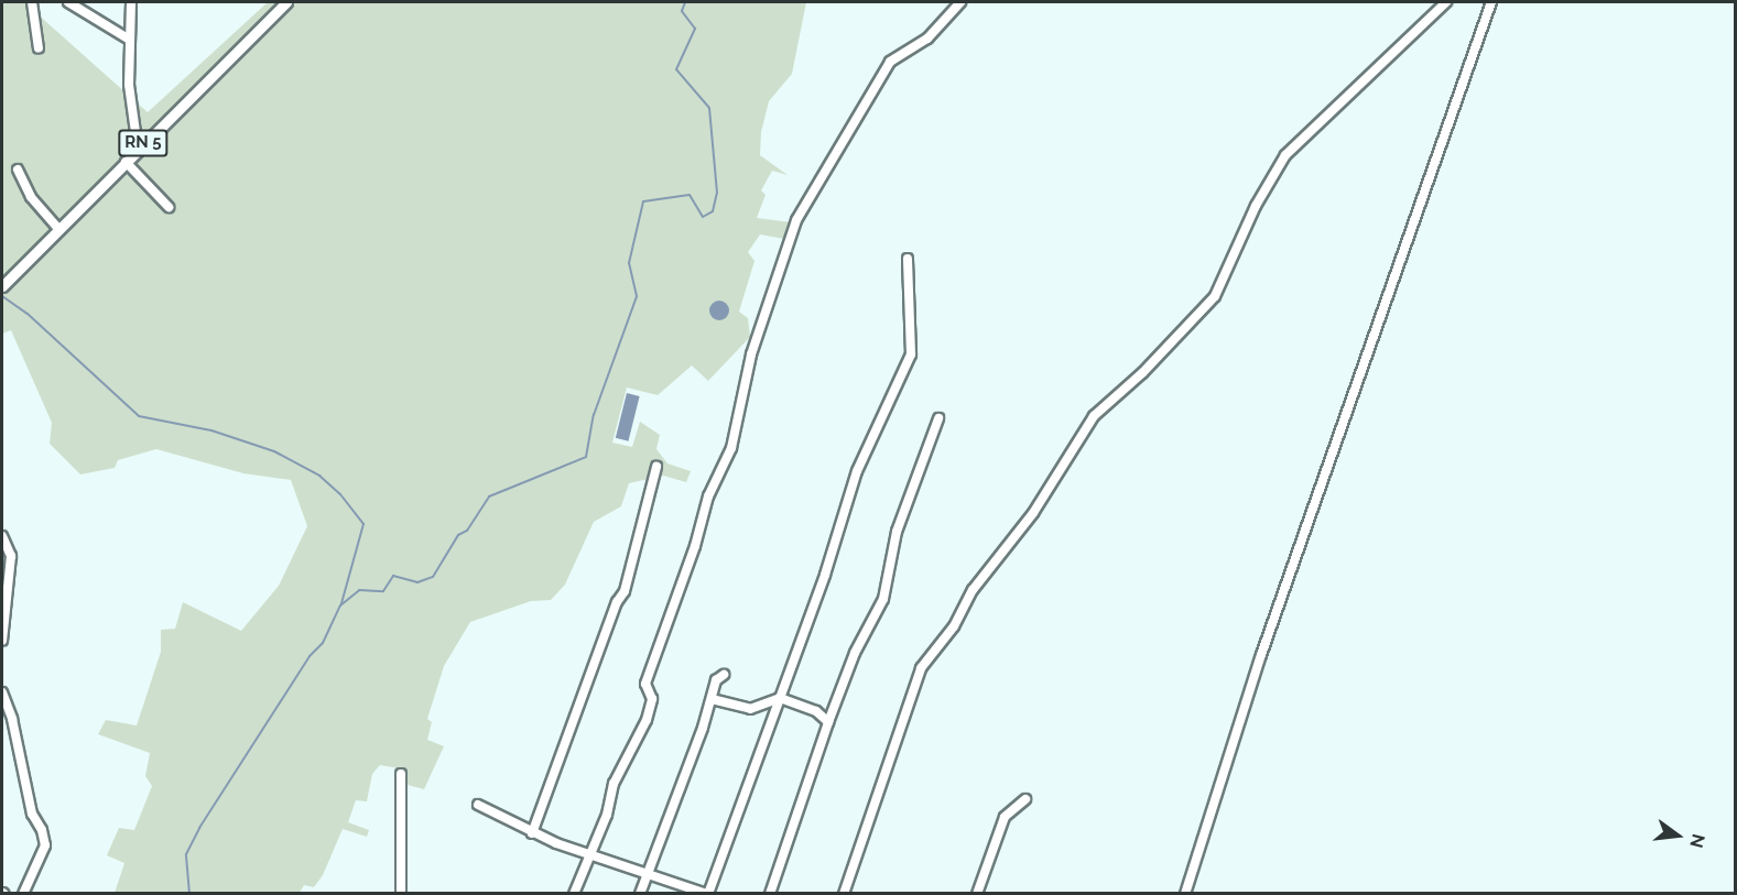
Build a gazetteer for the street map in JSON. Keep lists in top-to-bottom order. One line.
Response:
{"streets":{"main road":["RN 5"]},"north":"right"}
